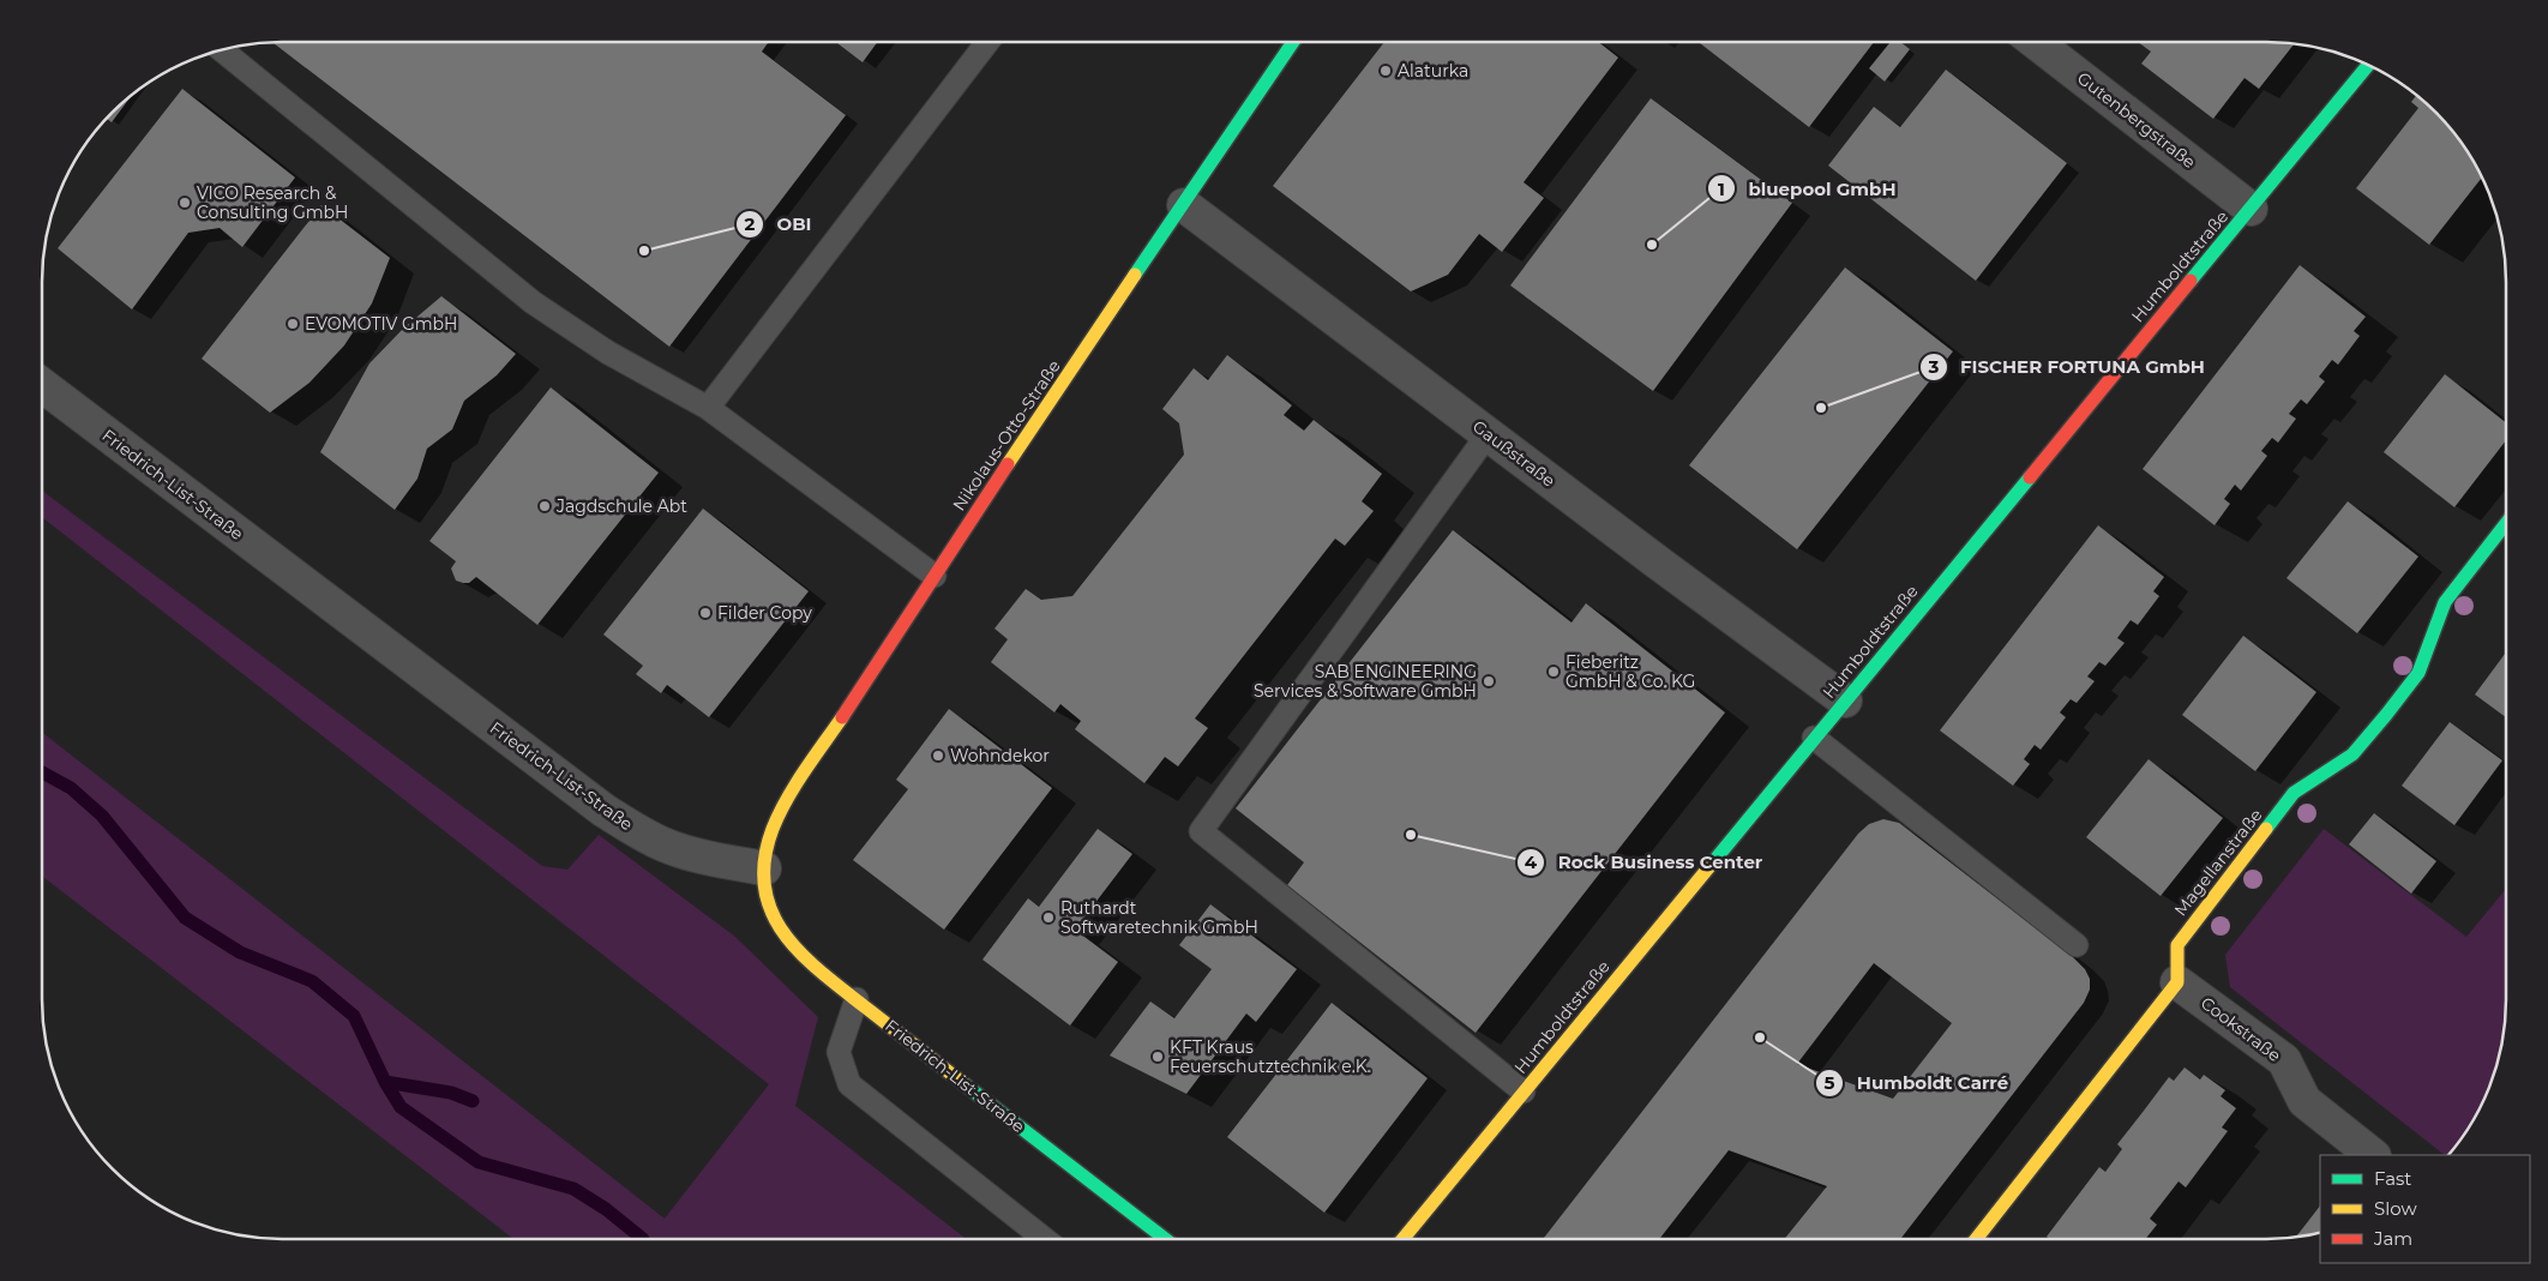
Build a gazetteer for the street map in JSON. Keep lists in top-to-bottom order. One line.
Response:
{"streets":{"street":["Gutenbergstraße","Humboldtstraße","Nikolaus-Otto-Straße","Gaußstraße","Friedrich-List-Straße","Magellanstraße","Cookstraße"]},"crossings":[["Gutenbergstraße","Humboldtstraße"],["Humboldtstraße","Gaußstraße"],["Nikolaus-Otto-Straße","Gaußstraße"],["Nikolaus-Otto-Straße","Friedrich-List-Straße"],["Magellanstraße","Cookstraße"]],"places":["Alaturka","VICO Research & Consulting GmbH","bluepool GmbH","OBI","EVOMOTIV GmbH","FISCHER FORTUNA GmbH","Jagdschule Abt","Filder Copy","Fieberitz GmbH & Co. KG","SAB ENGINEERING Services & Software GmbH","Wohndekor","Rock Business Center","Ruthardt Softwaretechnik GmbH","Humboldt Carré","KFT Kraus Feuerschutztechnik e.K."],"legend":["Fast","Slow","Jam"]}
